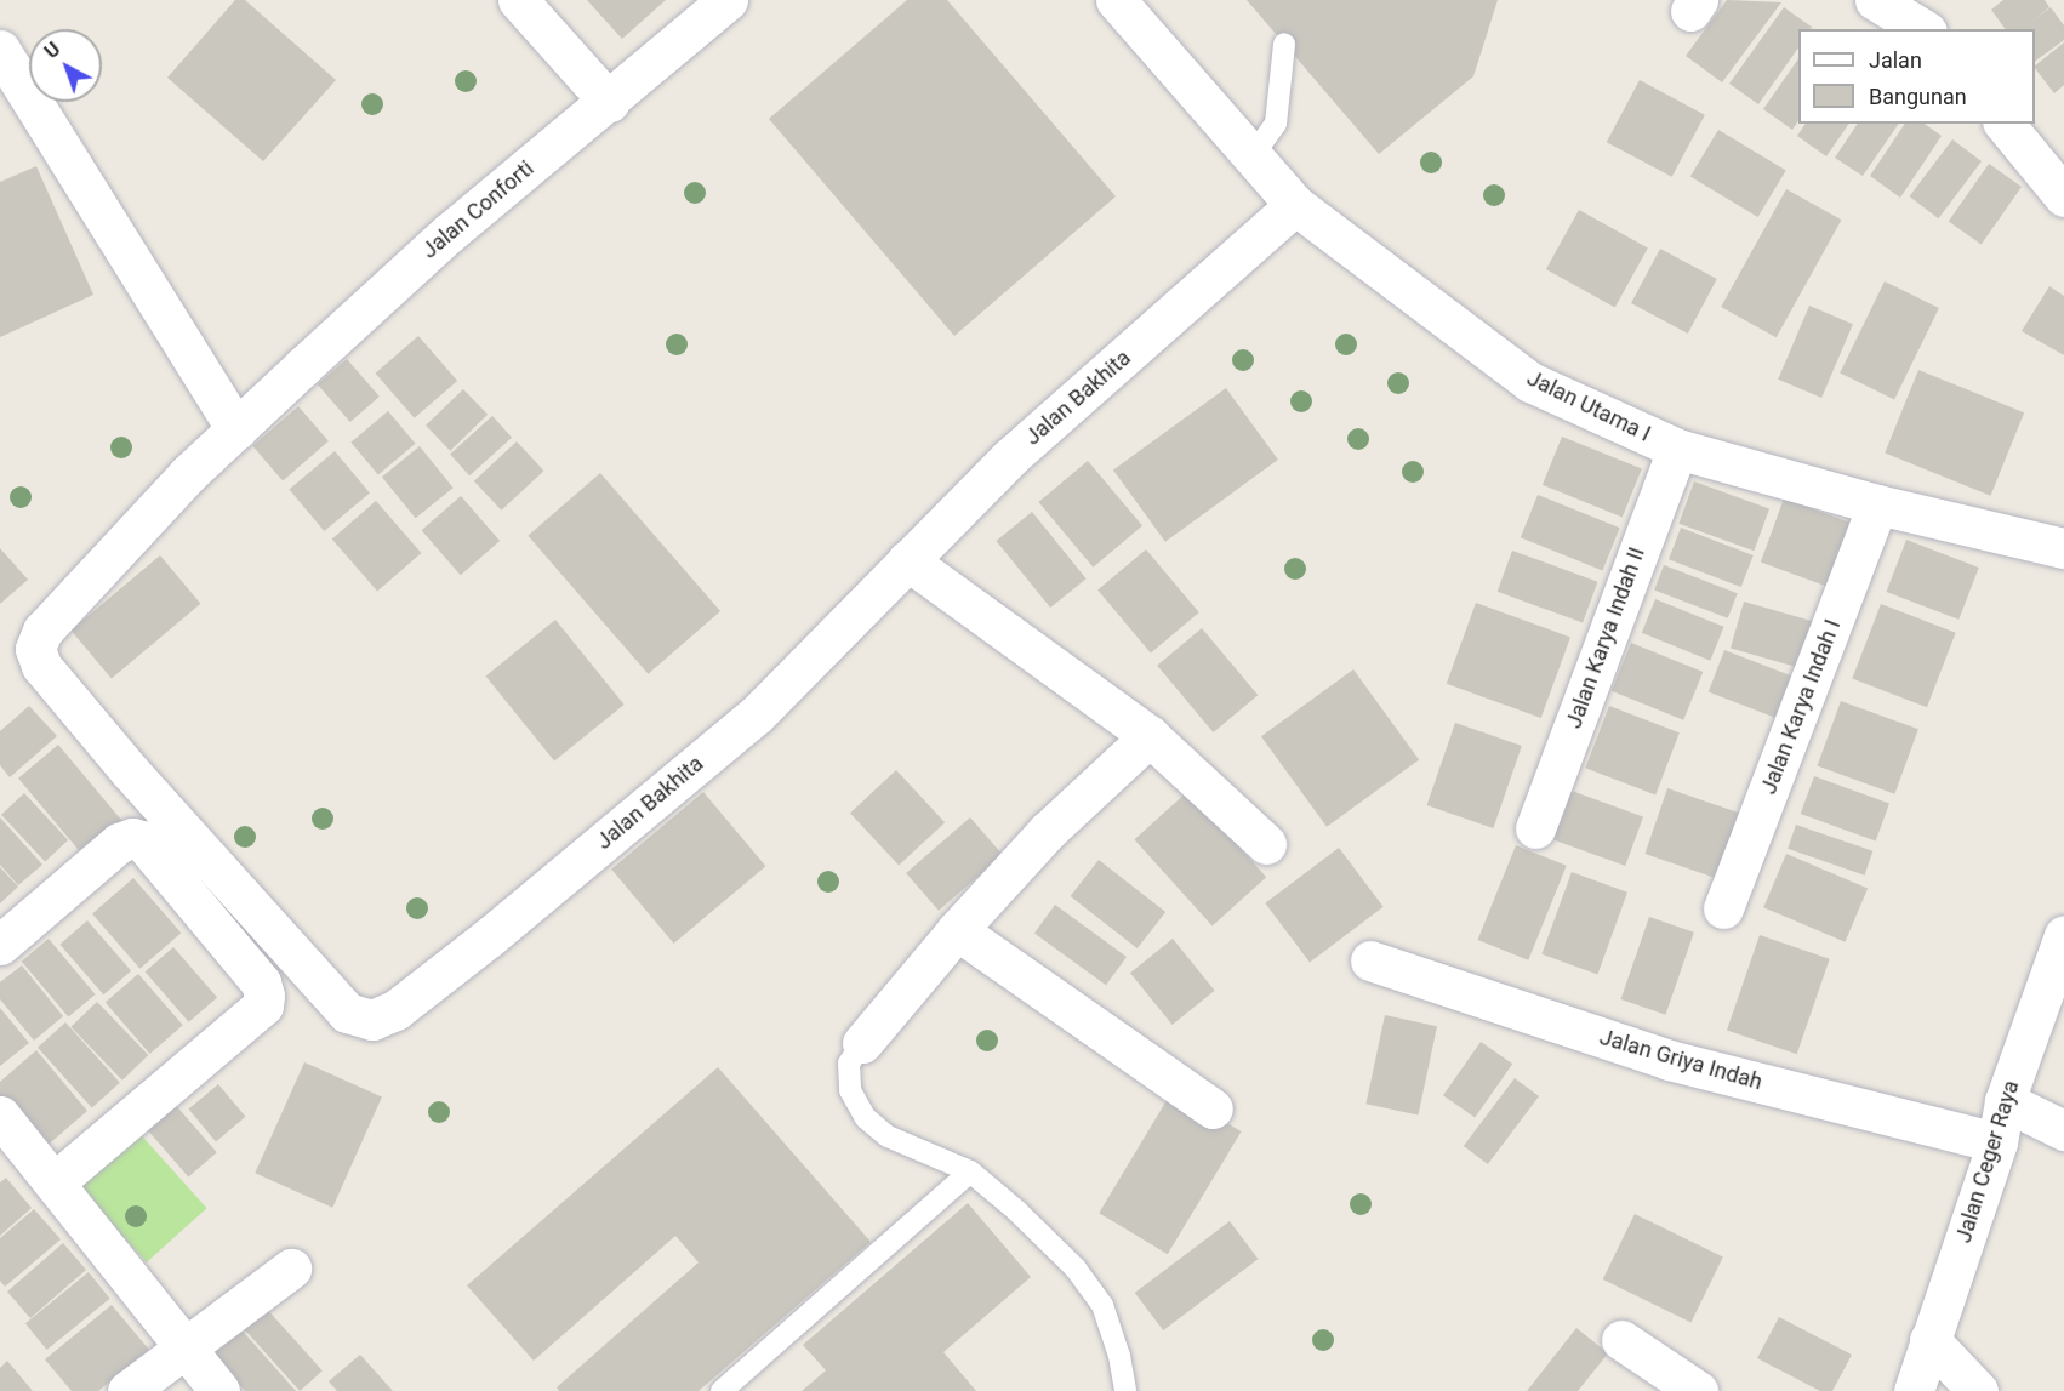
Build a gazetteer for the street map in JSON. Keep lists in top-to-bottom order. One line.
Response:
{"streets":{"street":["Jalan Conforti","Jalan Bakhita","Jalan Utama I","Jalan Karya Indah II","Jalan Karya Indah I","Jalan Griya Indah","Jalan Ceger Raya"]},"crossings":[["Jalan Conforti","Jalan Bakhita"],["Jalan Bakhita","Jalan Utama I"],["Jalan Utama I","Jalan Karya Indah II"],["Jalan Utama I","Jalan Karya Indah I"],["Jalan Griya Indah","Jalan Ceger Raya"]],"legend":["Jalan","Bangunan"],"north":"top left"}
